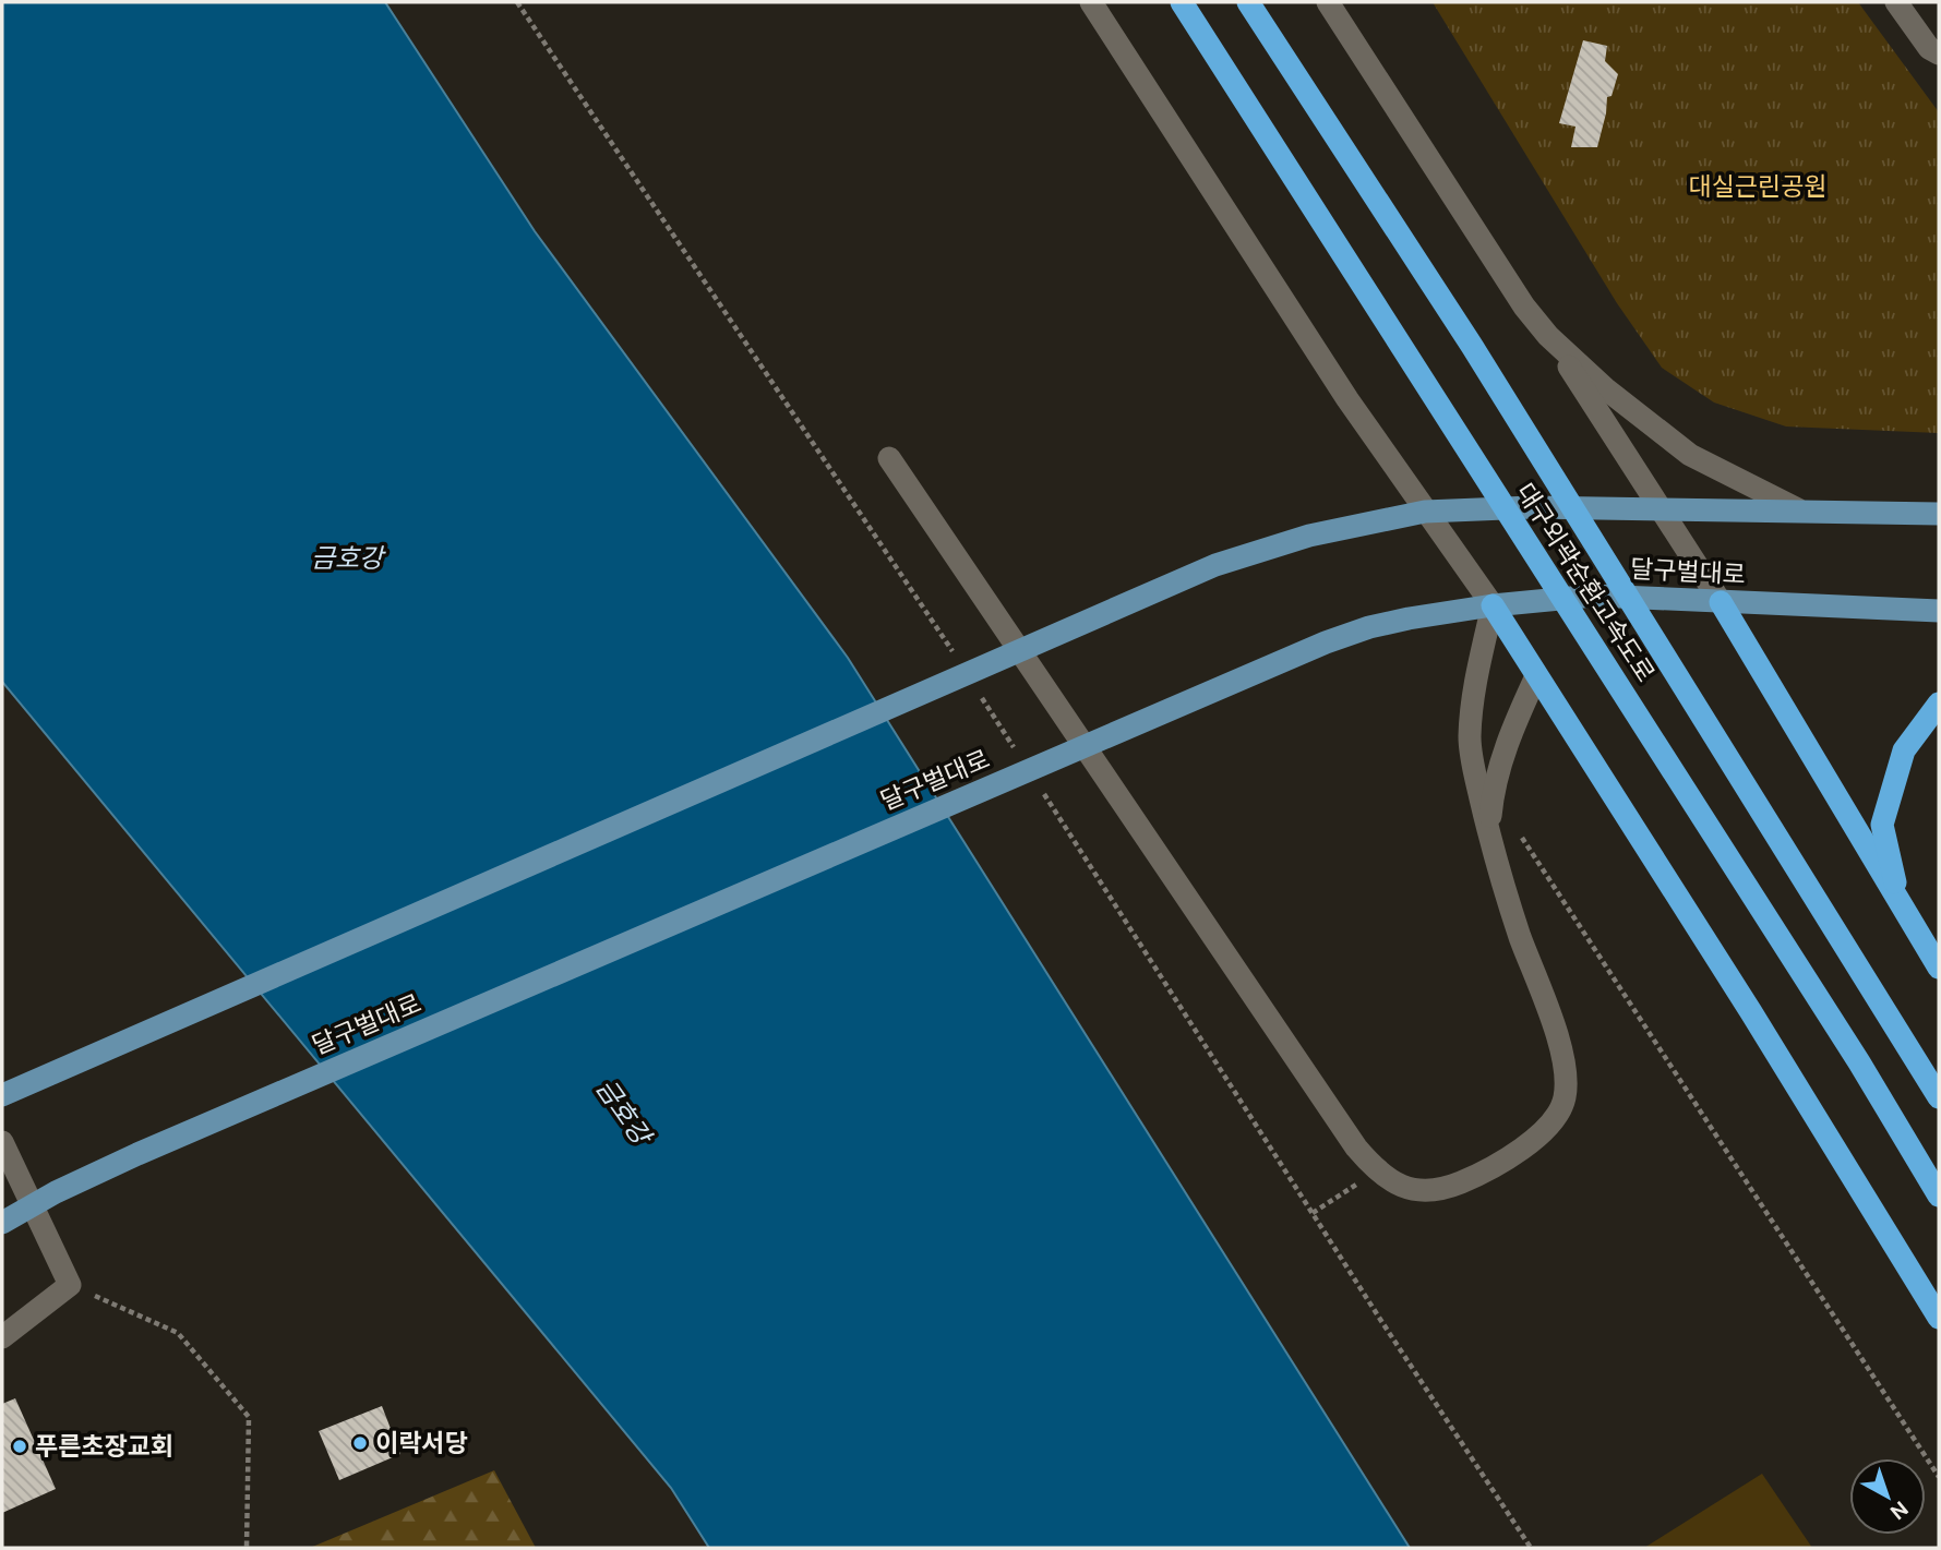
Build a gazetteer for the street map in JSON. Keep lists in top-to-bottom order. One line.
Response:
{"streets":{"highway":["대구외곽순환고속도로"],"main road":["달구벌대로"]},"water":["금호강"],"parks":["대실근린공원"],"places":["이락서당","푸른초장교회"],"north":"bottom right"}
